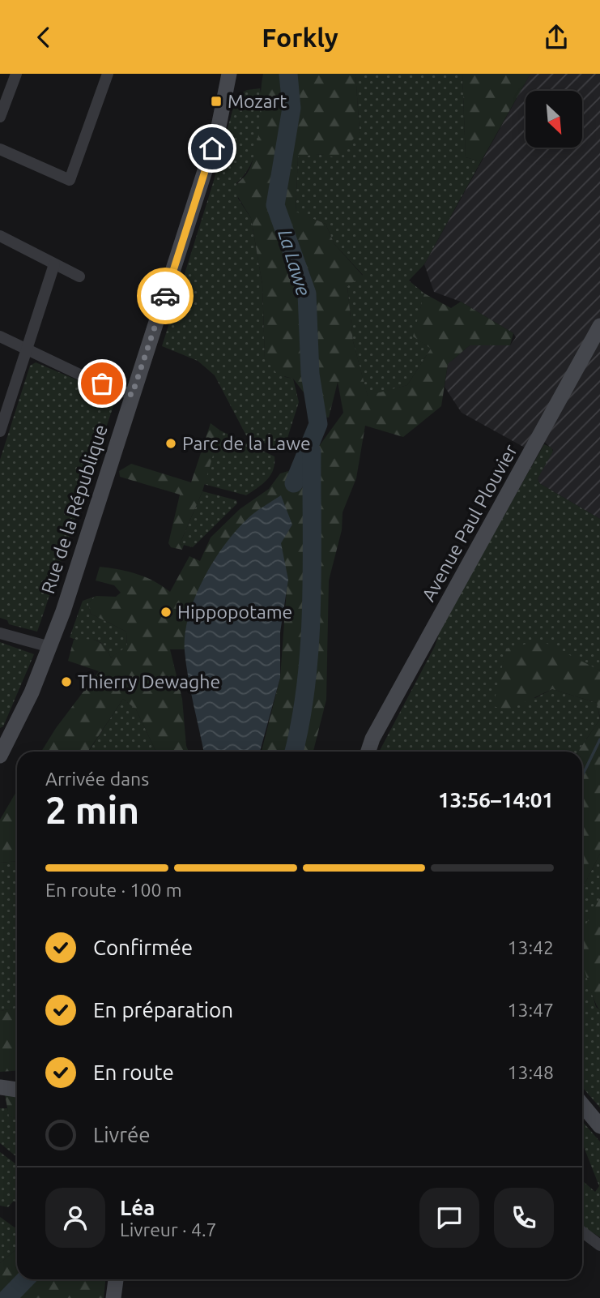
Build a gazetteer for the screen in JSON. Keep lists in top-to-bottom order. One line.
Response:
{"streets":{"main road":["Rue de la République","Avenue Paul Plouvier"]},"water":["La Lawe"],"places":{"transit":["Mozart"],"other":["Parc de la Lawe","Hippopotame","Thierry Dewaghe"]},"north":"bottom right","page":{"header":"Forkly","heading":["2 min","Arrivée dans","13:56–14:01"],"panel":["Léa","Livreur · 4.7"],"bar":"En route · 100 m","list":[["Confirmée","13:42"],["En préparation","13:47"],["En route","13:48"],"Livrée"]}}
